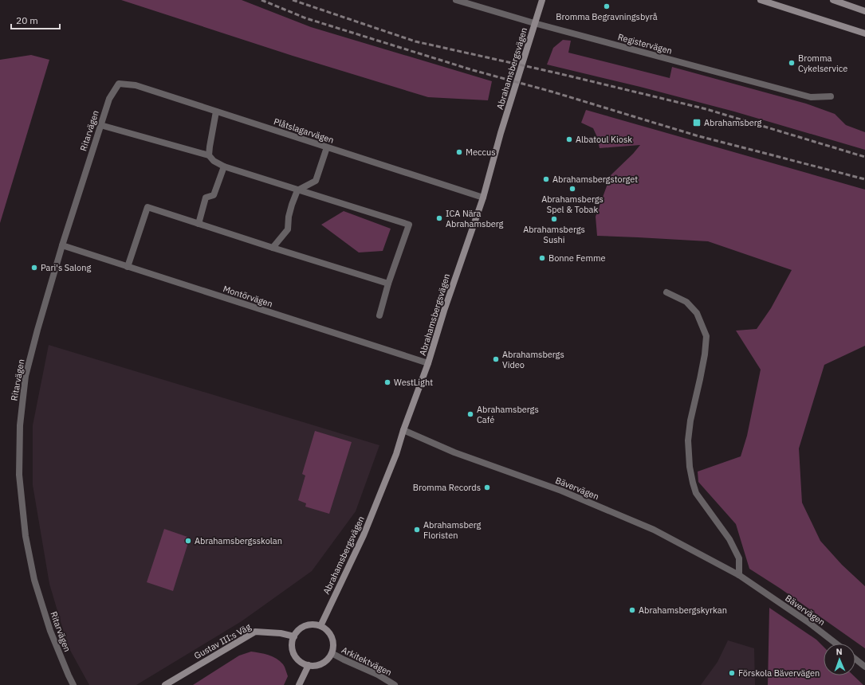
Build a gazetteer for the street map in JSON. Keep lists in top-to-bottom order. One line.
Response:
{"streets":{"street":["Registervägen","Abrahamsbergsvägen","Ritarvägen","Plåtslagarvägen","Montörvägen","Bävervägen","Gustav III:s Väg","Arkitektvägen"]},"crossings":[["Registervägen","Abrahamsbergsvägen"],["Abrahamsbergsvägen","Plåtslagarvägen"],["Abrahamsbergsvägen","Montörvägen"],["Abrahamsbergsvägen","Bävervägen"],["Abrahamsbergsvägen","Gustav III:s Väg"],["Abrahamsbergsvägen","Arkitektvägen"],["Ritarvägen","Plåtslagarvägen"],["Ritarvägen","Montörvägen"],["Gustav III:s Väg","Arkitektvägen"]],"places":{"other":["Bromma Begravningsbyrå","Bromma Cykelservice","Albatoul Kiosk","Meccus","Abrahamsbergstorget","Abrahamsbergs Spel & Tobak","ICA Nära Abrahamsberg","Abrahamsbergs Sushi","Bonne Femme","Pari's Salong","Abrahamsbergs Video","WestLight","Abrahamsbergs Café","Bromma Records","Abrahamsberg Floristen","Abrahamsbergsskolan","Abrahamsbergskyrkan","Förskola Bävervägen"],"transit":["Abrahamsberg"]},"scale_bar":"20 m","north":"top"}
